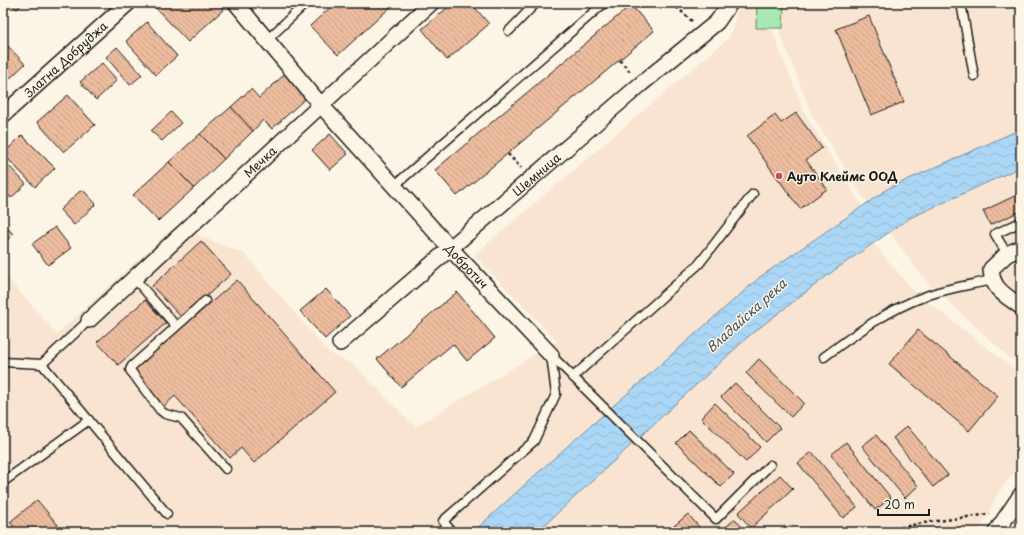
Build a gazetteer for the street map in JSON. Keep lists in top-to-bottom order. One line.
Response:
{"streets":{"street":["Златна Добруджа","Мечка","Шемница","Добротич"]},"crossings":[["Мечка","Добротич"],["Шемница","Добротич"]],"water":["Владайска река"],"places":["Ауто Клеймс ООД"],"scale_bar":"20 m"}
